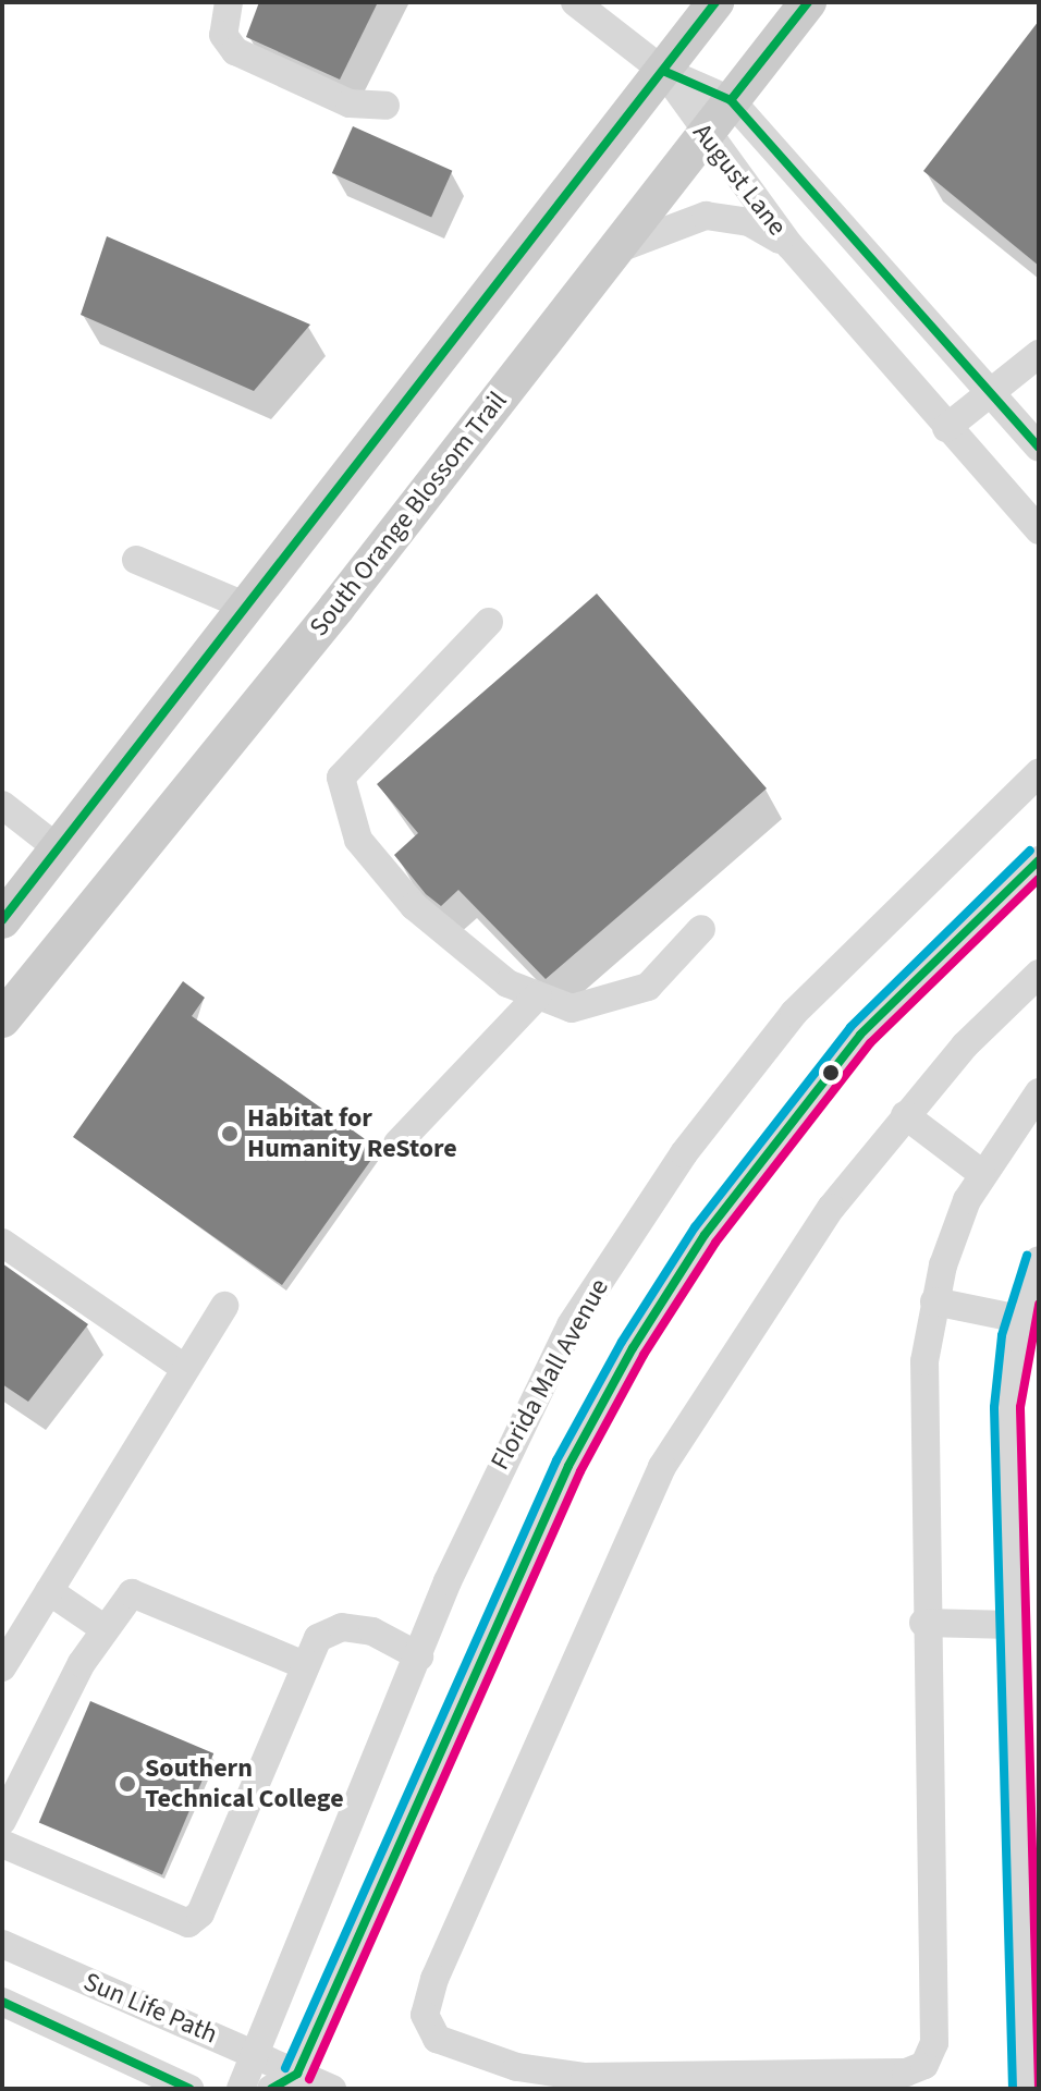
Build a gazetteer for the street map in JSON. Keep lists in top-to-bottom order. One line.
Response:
{"streets":{"main road":["South Orange Blossom Trail"],"street":["August Lane","Florida Mall Avenue","Sun Life Path"]},"crossings":[["August Lane","South Orange Blossom Trail"],["Florida Mall Avenue","Sun Life Path"]],"places":["Habitat for Humanity ReStore","Southern Technical College"]}
